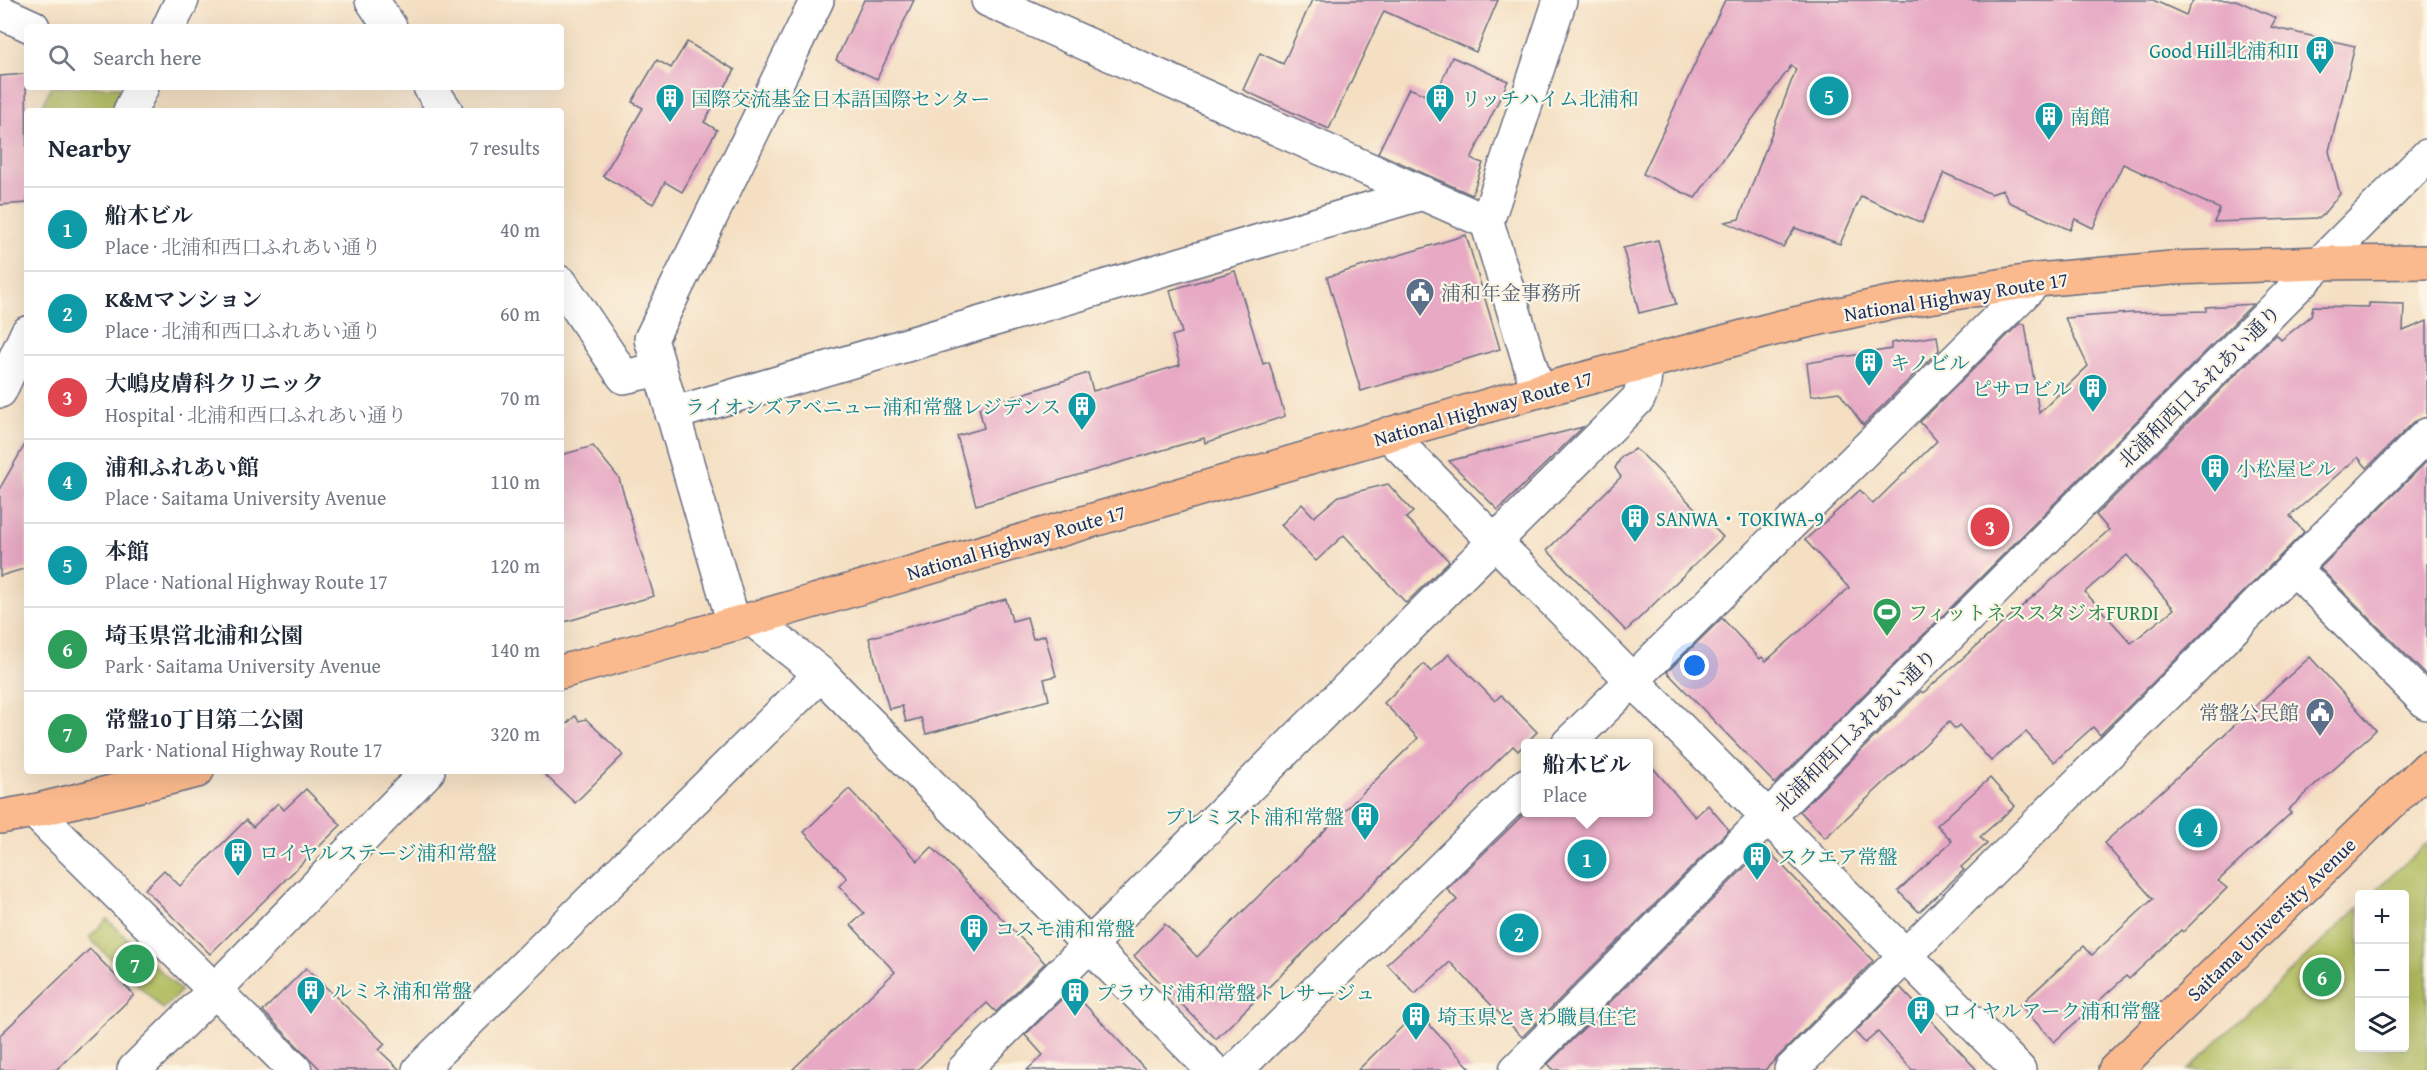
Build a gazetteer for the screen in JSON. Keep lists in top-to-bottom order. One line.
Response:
{"streets":{"highway":["National Highway Route 17","Saitama University Avenue"],"street":["北浦和西口ふれあい通り"]},"crossings":[["National Highway Route 17","北浦和西口ふれあい通り"]],"places":{"building":["Good Hill北浦和Ⅱ","国際交流基金日本語国際センター","リッチハイム北浦和","南館","キノビル","ピサロビル","ライオンズアベニュー浦和常盤レジデンス","小松屋ビル","SANWA・TOKIWA-9","プレミスト浦和常盤","ロイヤルステージ浦和常盤","スクエア常盤","コスモ浦和常盤","ルミネ浦和常盤","プラウド浦和常盤トレサージュ","ロイヤルアーク浦和常盤","埼玉県ときわ職員住宅"],"public building":["浦和年金事務所","常盤公民館"],"sports":["フィットネススタジオFURDI"]},"page":{"search":"Search here","pins":["5","3","4","1","2","7","6"],"heading":["Nearby","7 results"],"list":[{"mark":"1","name":"船木ビル","note":"Place · 北浦和西口ふれあい通り","value":"40 m"},{"mark":"2","name":"K&Mマンション","note":"Place · 北浦和西口ふれあい通り","value":"60 m"},{"mark":"3","name":"大嶋皮膚科クリニック","note":"Hospital · 北浦和西口ふれあい通り","value":"70 m"},{"mark":"4","name":"浦和ふれあい館","note":"Place · Saitama University Avenue","value":"110 m"},{"mark":"5","name":"本館","note":"Place · National Highway Route 17","value":"120 m"},{"mark":"6","name":"埼玉県営北浦和公園","note":"Park · Saitama University Avenue","value":"140 m"},{"mark":"7","name":"常盤10丁目第二公園","note":"Park · National Highway Route 17","value":"320 m"}],"popup":["船木ビル","Place"],"map_buttons":["+","−"]}}
